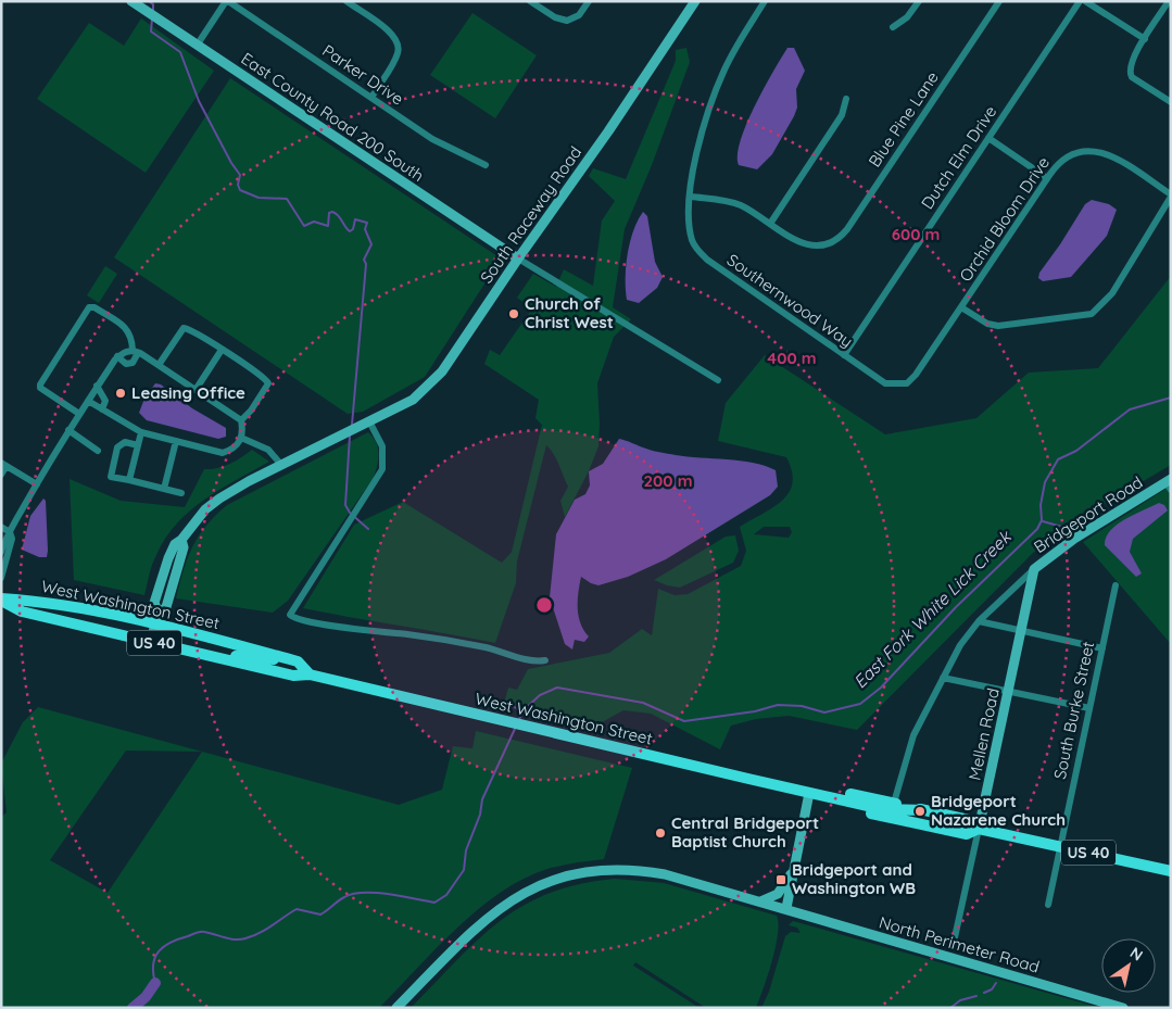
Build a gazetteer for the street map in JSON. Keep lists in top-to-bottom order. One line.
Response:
{"streets":{"main road":["West Washington Street","US 40"],"street":["Parker Drive","East County Road 200 South","Blue Pine Lane","Dutch Elm Drive","South Raceway Road","Orchid Bloom Drive","Southernwood Way","Bridgeport Road","South Burke Street","Mellen Road","North Perimeter Road"]},"crossings":[["East County Road 200 South","South Raceway Road"],["Dutch Elm Drive","Southernwood Way"],["South Raceway Road","West Washington Street"],["Orchid Bloom Drive","Southernwood Way"],["Bridgeport Road","West Washington Street"],["Bridgeport Road","Mellen Road"],["West Washington Street","South Burke Street"],["West Washington Street","Mellen Road"]],"water":["East Fork White Lick Creek"],"places":{"other":["Church of Christ West","Leasing Office","Bridgeport Nazarene Church","Central Bridgeport Baptist Church"],"transit":["Bridgeport and Washington WB"]},"north":"top right","rings":["600 m","400 m","200 m"]}
